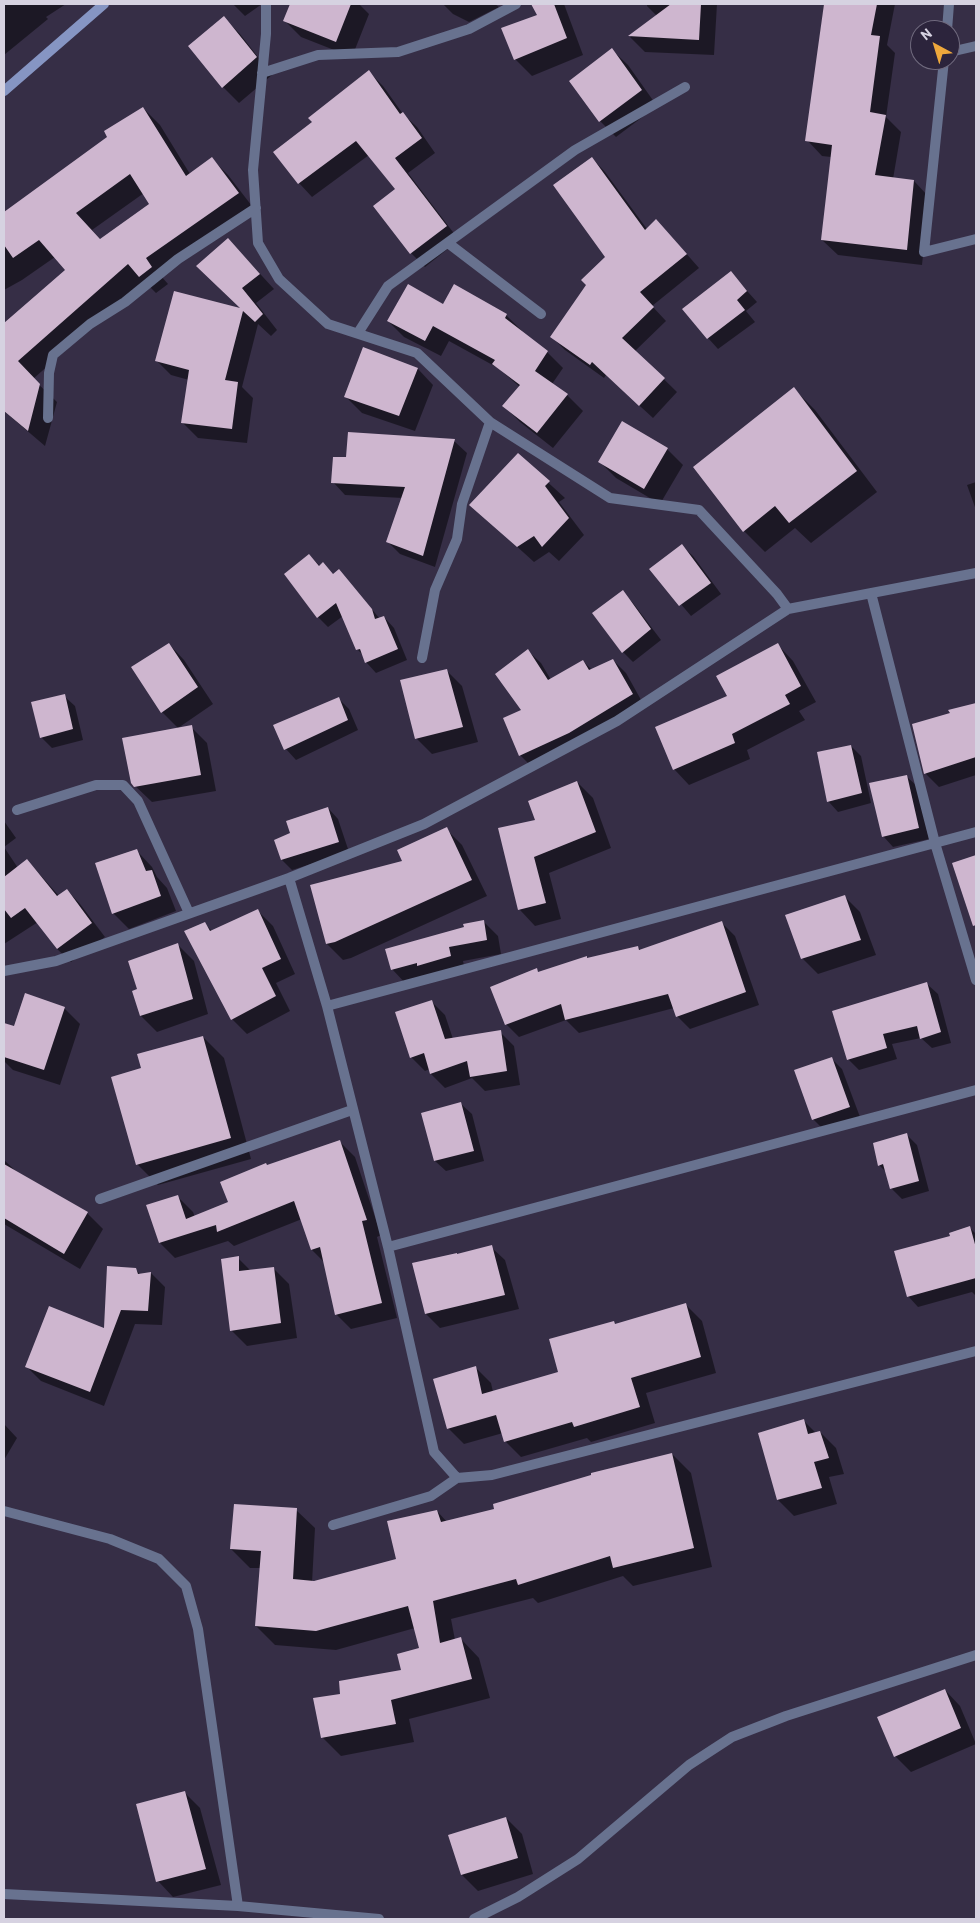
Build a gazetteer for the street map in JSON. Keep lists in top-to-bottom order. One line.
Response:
{"north":"top left"}
